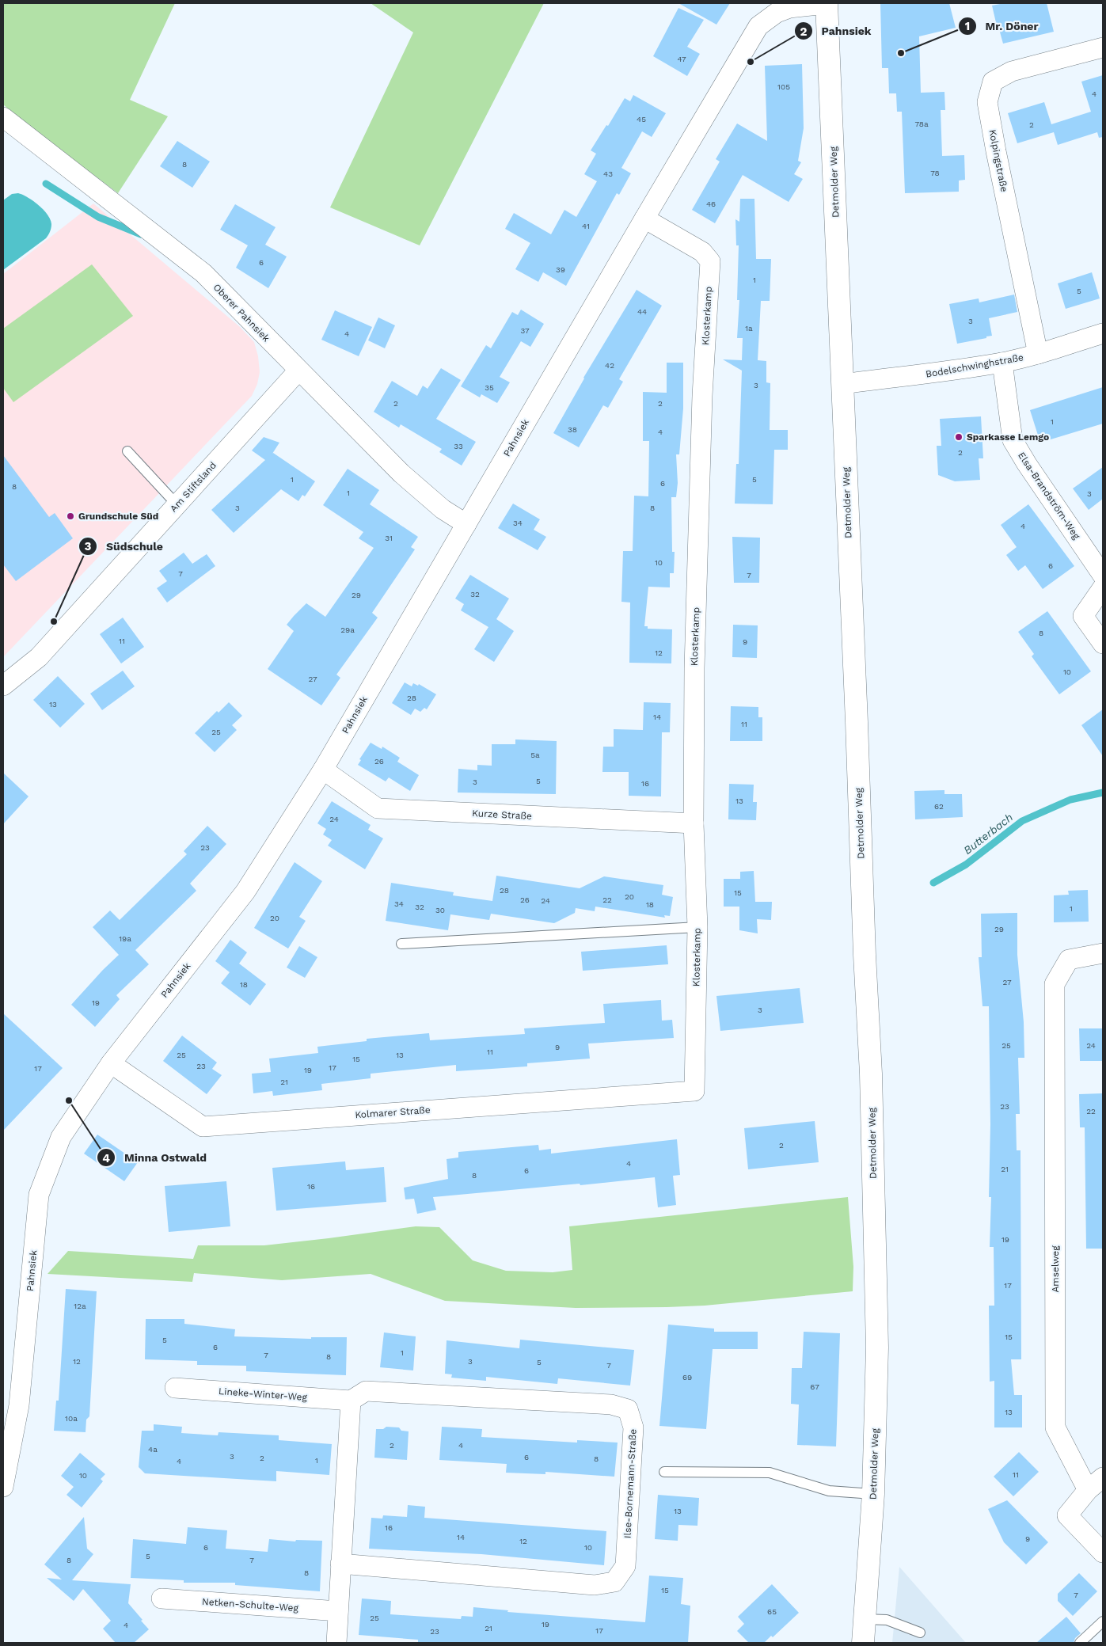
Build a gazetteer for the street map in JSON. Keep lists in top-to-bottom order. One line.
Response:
{"streets":{"street":["Kolpingstraße","Detmolder Weg","Oberer Pahnsiek","Klosterkamp","Bodelschwinghstraße","Pahnsiek","Am Stiftsland","Elsa-Brandström-Weg","Kurze Straße","Kolmarer Straße","Amselweg","Lineke-Winter-Weg","Ilse-Bornemann-Straße","Netken-Schulte-Weg"]},"crossings":[["Kolpingstraße","Bodelschwinghstraße"],["Detmolder Weg","Bodelschwinghstraße"],["Detmolder Weg","Pahnsiek"],["Oberer Pahnsiek","Pahnsiek"],["Oberer Pahnsiek","Am Stiftsland"],["Klosterkamp","Pahnsiek"],["Klosterkamp","Kurze Straße"],["Klosterkamp","Kolmarer Straße"],["Bodelschwinghstraße","Elsa-Brandström-Weg"],["Pahnsiek","Kurze Straße"],["Pahnsiek","Kolmarer Straße"],["Lineke-Winter-Weg","Ilse-Bornemann-Straße"]],"water":["Butterbach"],"places":["Mr. Döner","Pahnsiek","Sparkasse Lemgo","Grundschule Süd","Südschule","Minna Ostwald"],"house_numbers":["47","105","4","45","78a","2","8","78","43","46","41","6","39","1","5","44","3","1a","37","4","42","3","35","2","2","1","38","4","33","2","1","5","6","8","1","3","3","8","34","4","31","10","6","7","7","32","29","29a","8","11","9","12","10","27","28","13","14","11","25","5a","26","5","3","16","13","62","24","23","28","15","20","26","22","24","34","18","32","1","30","20","29","19a","27","18","19","3","25","24","9","11","25","13","15","23","17","17","19","21","23","22","2","4","21","6","8","16","19","17","12a","15","5","6","1","7","8","12","3","5","7","69","67","13","10a","2","4","4a","3","6","2","8","1","4","11","10","13","16","14","9","12","6","10","5","8","7","8","15","7","65","25","19","4","21","17","23"]}
